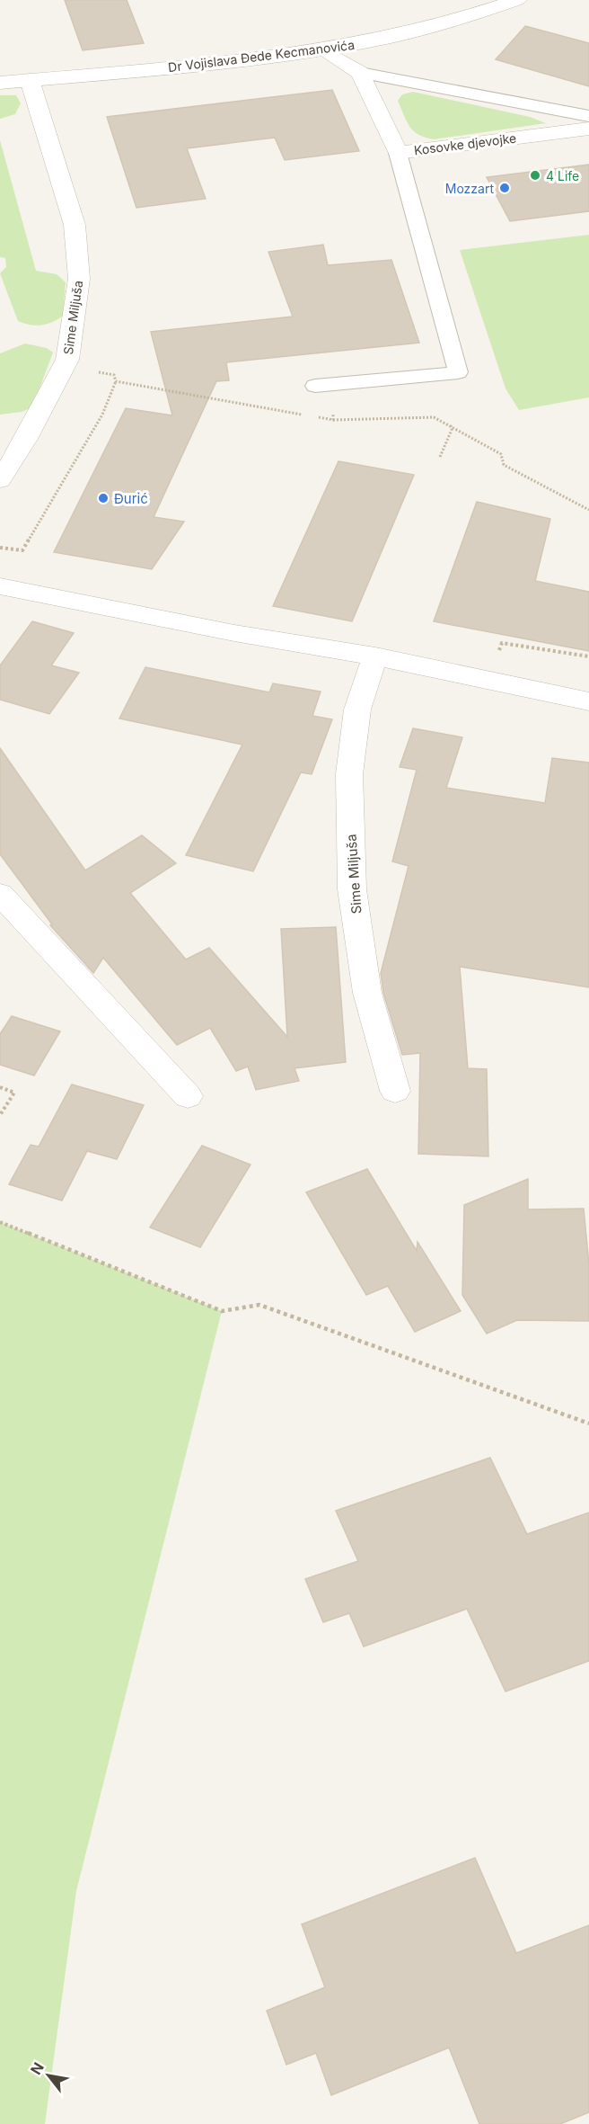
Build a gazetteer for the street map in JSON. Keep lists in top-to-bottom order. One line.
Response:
{"streets":{"street":["Dr Vojislava Đede Kecmanovića","Kosovke djevojke","Sime Miljuša"]},"crossings":[["Dr Vojislava Đede Kecmanovića","Sime Miljuša"]],"places":["4 Life","Mozzart","Đurić"],"north":"top left"}
